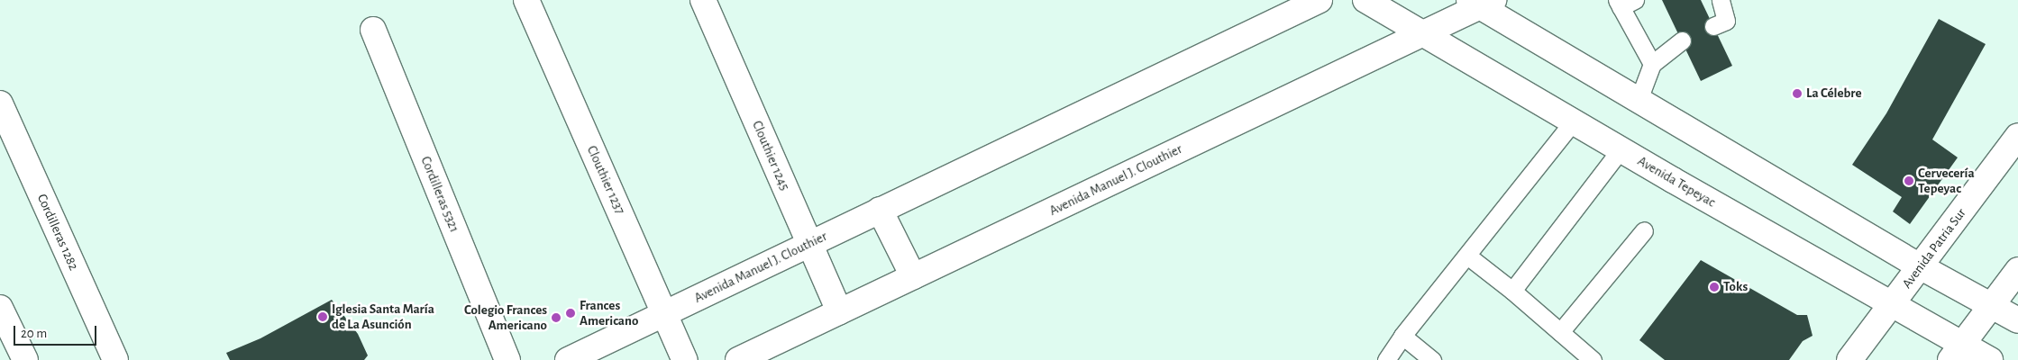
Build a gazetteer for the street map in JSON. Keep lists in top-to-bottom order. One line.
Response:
{"streets":{"street":["Clouthier 1245","Clouthier 1237","Avenida Manuel J. Clouthier","Avenida Tepeyac","Cordilleras 5321","Cordilleras 1282","Avenida Patria Sur"]},"crossings":[["Clouthier 1245","Avenida Manuel J. Clouthier"],["Clouthier 1237","Avenida Manuel J. Clouthier"],["Avenida Manuel J. Clouthier","Avenida Tepeyac"],["Avenida Tepeyac","Avenida Patria Sur"]],"places":["La Célebre","Cervecería Tepeyac","Toks","Frances Americano","Iglesia Santa María de La Asunción","Colegio Frances Americano"],"scale_bar":"20 m"}
